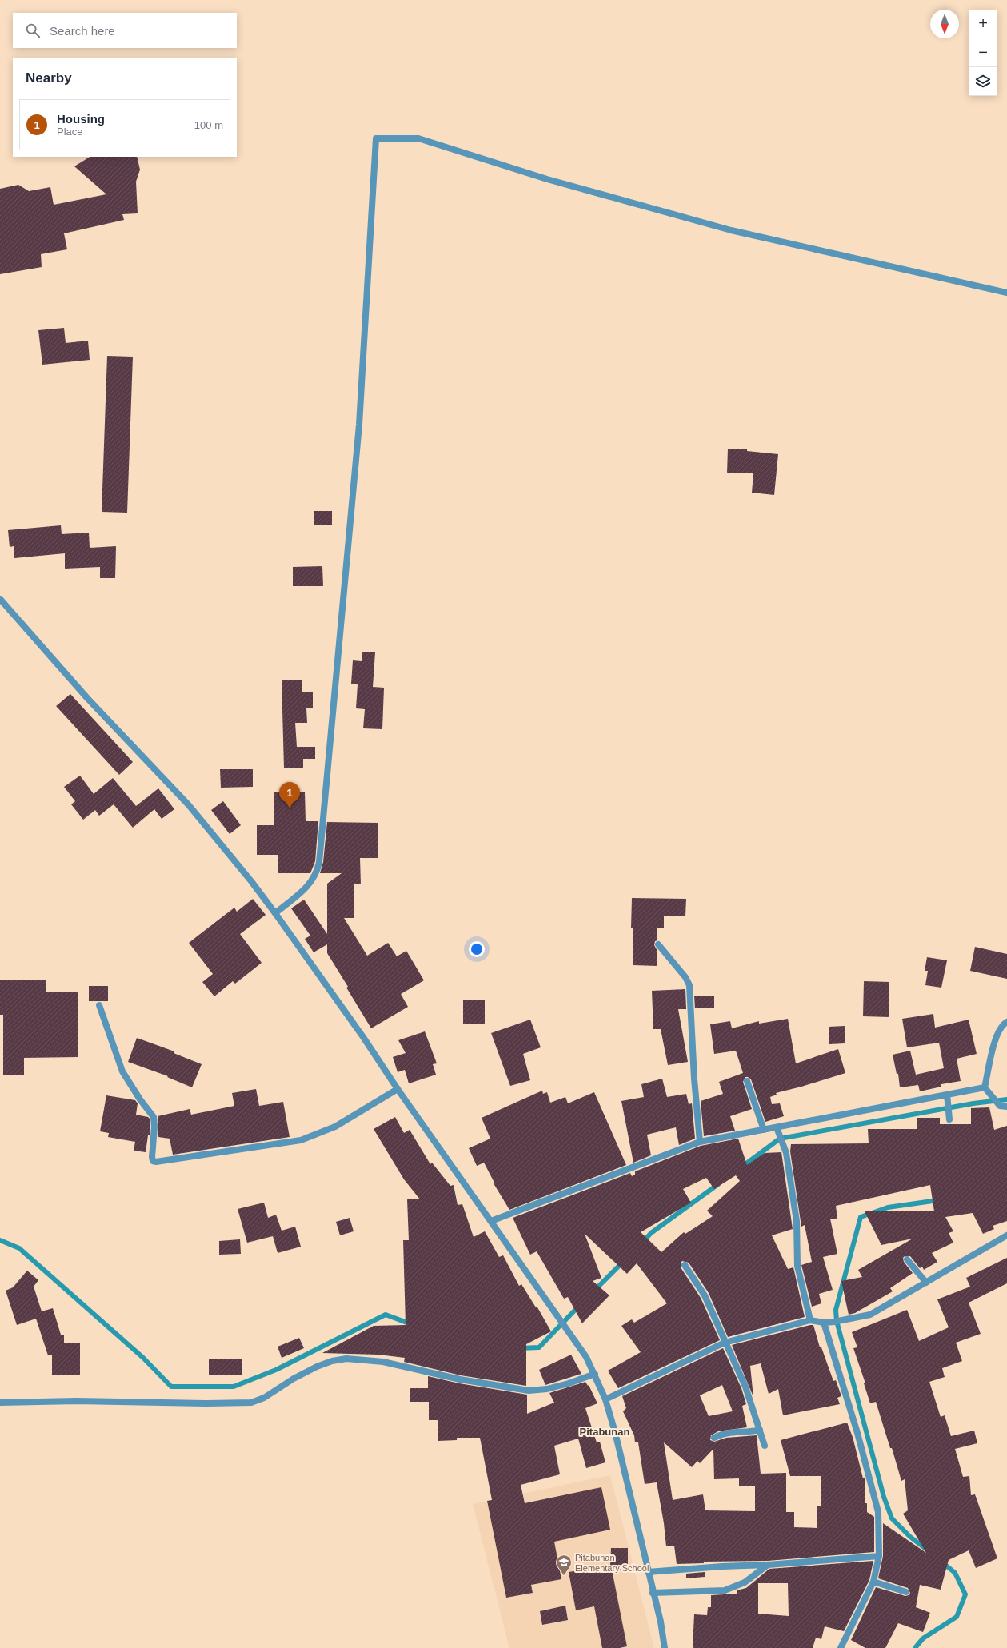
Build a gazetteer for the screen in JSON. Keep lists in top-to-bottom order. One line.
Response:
{"districts":["Pitabunan"],"places":{"school or university":["Pitabunan Elementary School"]},"north":"bottom","page":{"map_buttons":["+","−"],"search":"Search here","heading":"Nearby","list":[{"mark":"1","name":"Housing","note":"Place","value":"100 m"}],"pins":"1"}}
